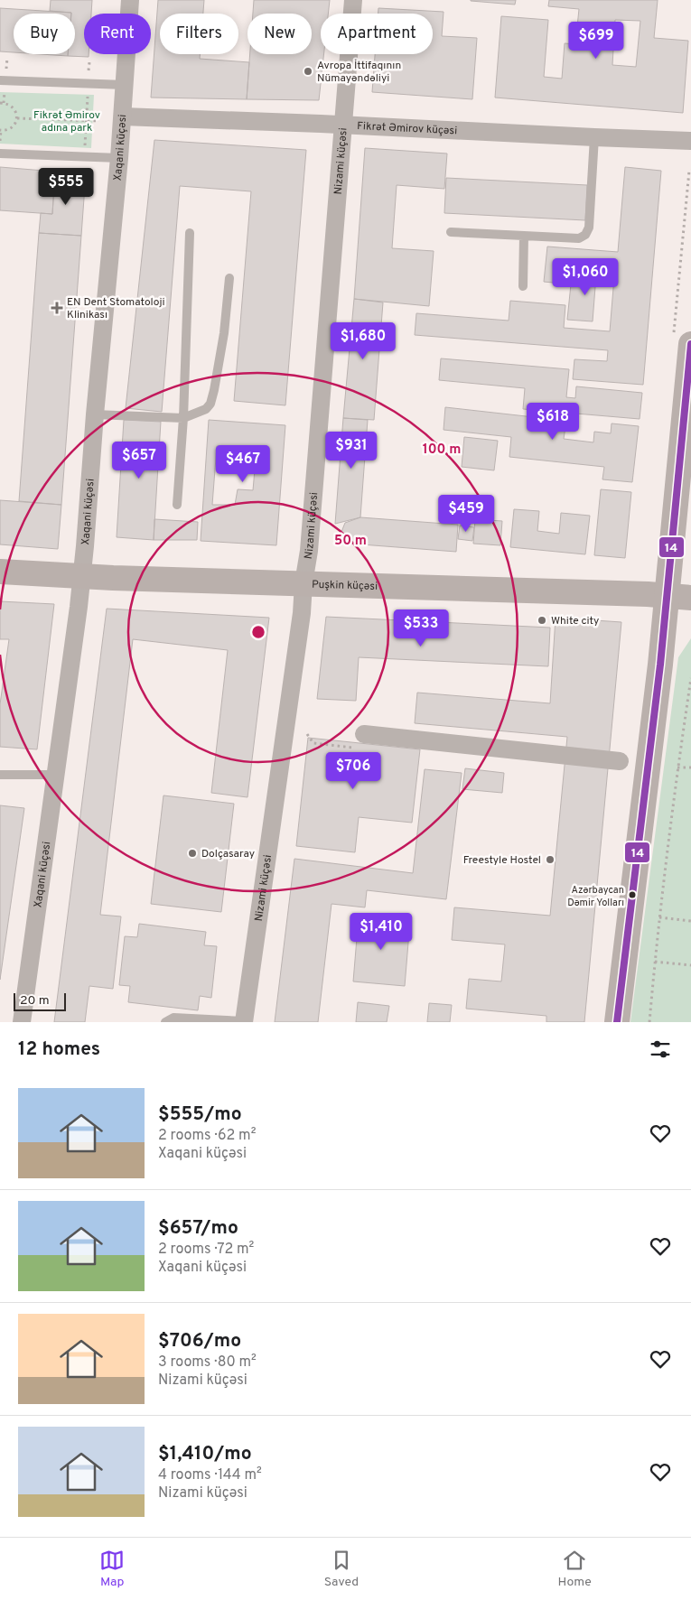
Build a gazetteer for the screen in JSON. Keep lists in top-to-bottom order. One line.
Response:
{"streets":{"main road":["Puşkin küçəsi"],"street":["Fikrət Əmirov küçəsi","Xaqani küçəsi","Nizami küçəsi"]},"crossings":[["Fikrət Əmirov küçəsi","Xaqani küçəsi"],["Fikrət Əmirov küçəsi","Nizami küçəsi"],["Xaqani küçəsi","Puşkin küçəsi"],["Nizami küçəsi","Puşkin küçəsi"]],"parks":["Fikrət Əmirov adına park"],"places":{"other":["Avropa İttifaqının Nümayəndəliyi","White city","Dolçasaray","Freestyle Hostel","Azәrbaycan Dәmir Yolları"],"health":["EN Dent Stomatoloji Klinikası"]},"lines":["transit line 14"],"scale_bar":"20 m","page":{"chip":["Buy","Rent","Filters","New","Apartment"],"price":["$699","$555","$1,060","$1,680","$618","$931","$657","$467","$459","$533","$706","$1,410"],"scale":"20 m","heading":"12 homes","list":[{"name":"$555/mo","note":"2 rooms · 62 m² · Xaqani küçəsi"},{"name":"$657/mo","note":"2 rooms · 72 m² · Xaqani küçəsi"},{"name":"$706/mo","note":"3 rooms · 80 m² · Nizami küçəsi"},{"name":"$1,410/mo","note":"4 rooms · 144 m² · Nizami küçəsi"}],"tabs":["Map","Saved","Home"]},"rings":["100 m","50 m"]}
